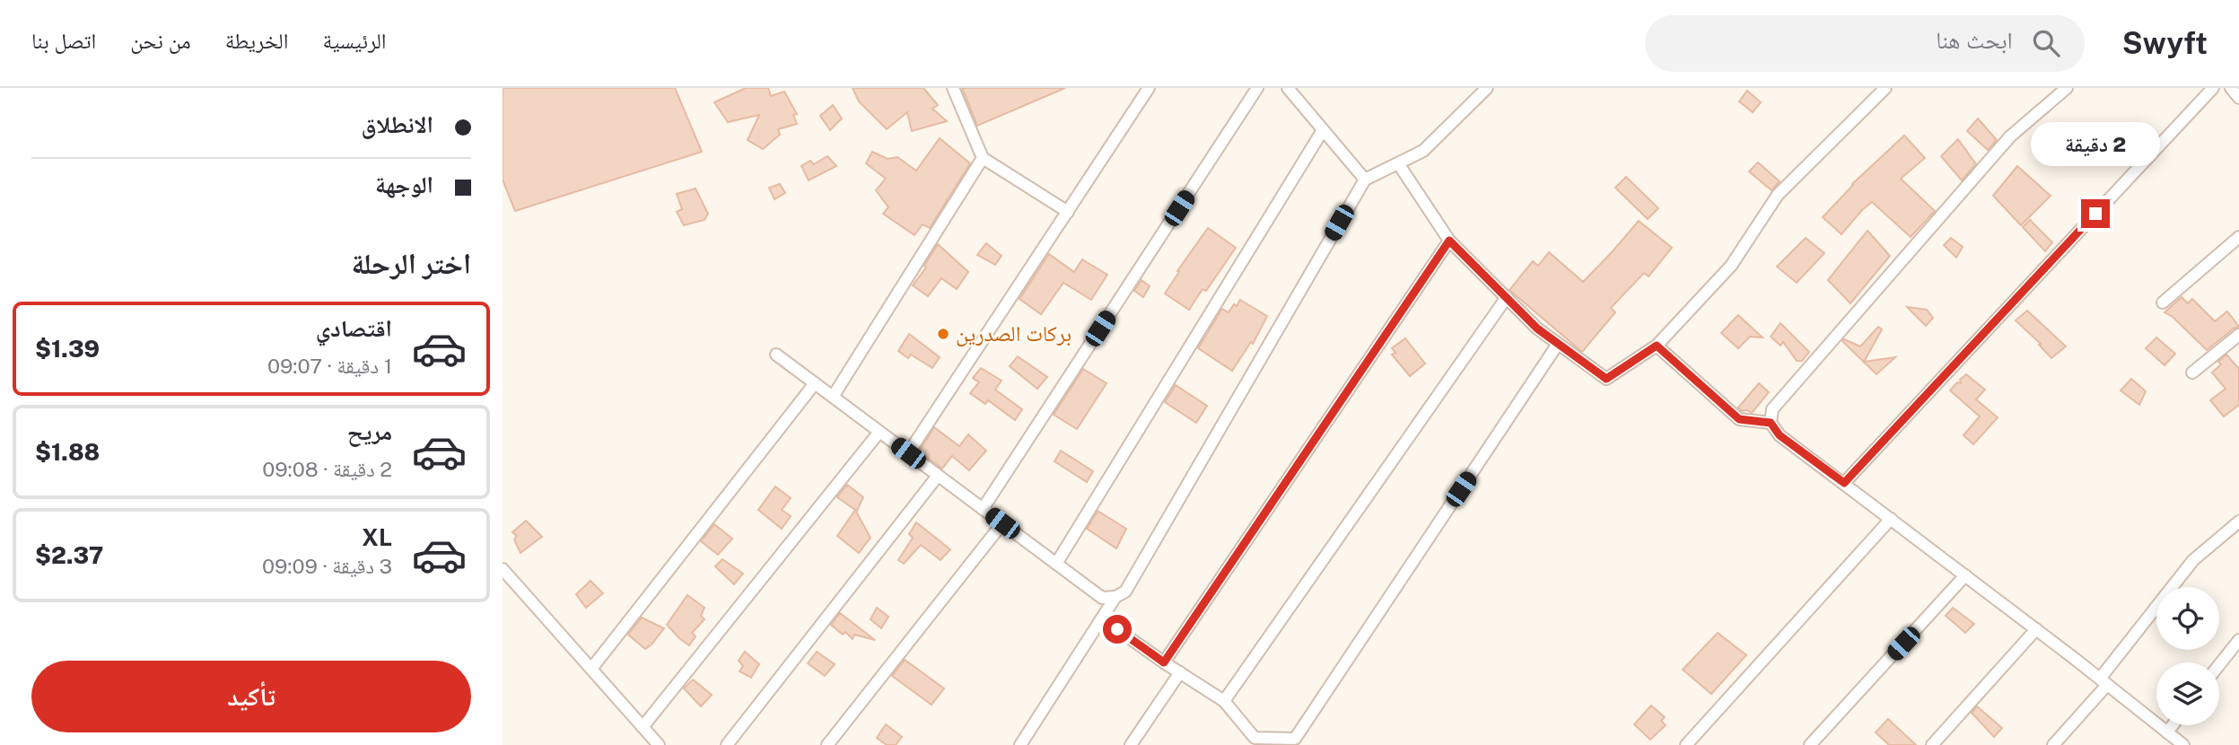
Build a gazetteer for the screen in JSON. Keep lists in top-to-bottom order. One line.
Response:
{"places":["بركات الصدرين"],"page":{"header":"Swyft","search":"ابحث هنا","nav":["الرئيسية","الخريطة","من نحن","اتصل بنا"],"banner":["الانطلاق","الوجهة"],"bubble":"2 دقيقة","heading":"اختر الرحلة","list":[{"name":"اقتصادي","note":"1 دقيقة · 09:07","value":"$1.39"},{"name":"مريح","note":"2 دقيقة · 09:08","value":"$1.88"},{"name":"XL","note":"3 دقيقة · 09:09","value":"$2.37"}],"buttons":"تأكيد"}}
